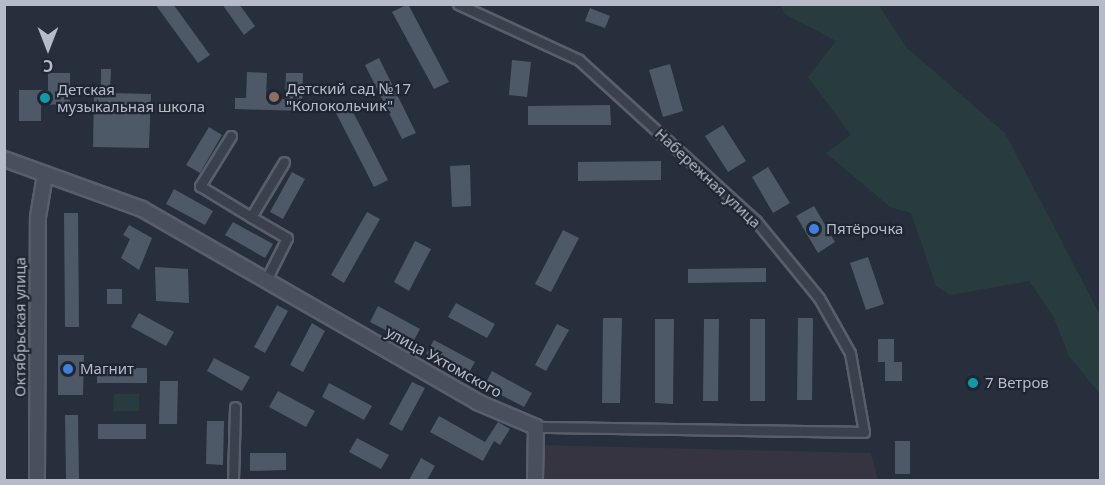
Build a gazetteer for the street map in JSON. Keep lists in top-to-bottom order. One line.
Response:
{"streets":{"street":["Набережная улица","Октябрьская улица","улица Ухтомского"]},"crossings":[["Набережная улица","улица Ухтомского"],["Октябрьская улица","улица Ухтомского"]],"places":["Детский сад №17 \"Колокольчик\"","Детская музыкальная школа","Пятёрочка","Магнит","7 Ветров"],"north":"bottom"}
